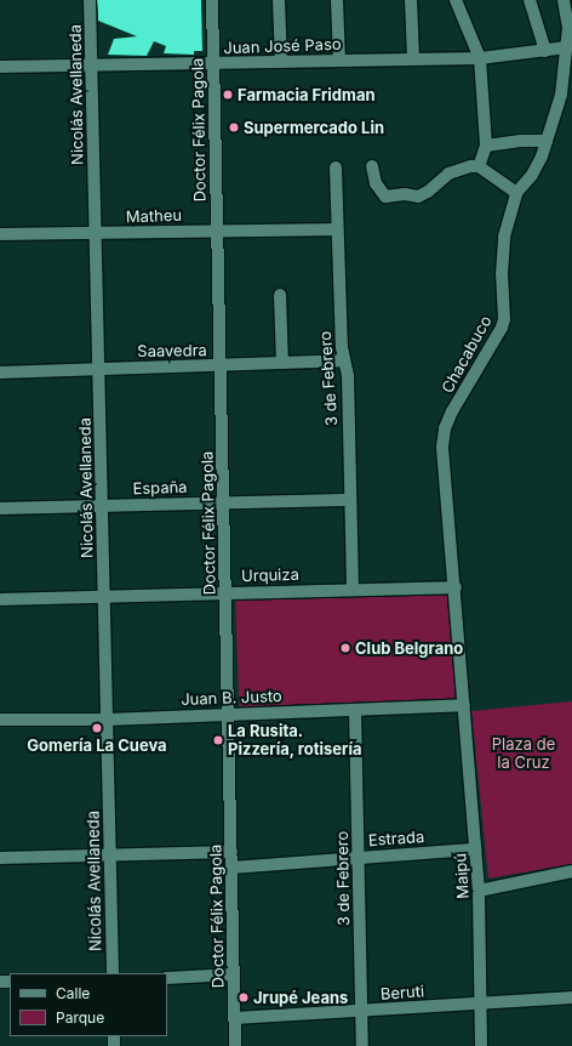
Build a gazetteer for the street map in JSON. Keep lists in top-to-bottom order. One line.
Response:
{"streets":{"street":["Juan José Paso","Nicolás Avellaneda","Doctor Félix Pagola","Matheu","Saavedra","Chacabuco","3 de Febrero","España","Urquiza","Juan B. Justo","Estrada","Maipú","Beruti"]},"crossings":[["Juan José Paso","Nicolás Avellaneda"],["Juan José Paso","Doctor Félix Pagola"],["Juan José Paso","Chacabuco"],["Nicolás Avellaneda","Matheu"],["Nicolás Avellaneda","Saavedra"],["Nicolás Avellaneda","España"],["Nicolás Avellaneda","Urquiza"],["Nicolás Avellaneda","Juan B. Justo"],["Doctor Félix Pagola","Matheu"],["Doctor Félix Pagola","Saavedra"],["Doctor Félix Pagola","España"],["Doctor Félix Pagola","Urquiza"],["Doctor Félix Pagola","Juan B. Justo"],["Doctor Félix Pagola","Estrada"],["Doctor Félix Pagola","Beruti"],["Matheu","3 de Febrero"],["Saavedra","3 de Febrero"],["Chacabuco","Urquiza"],["Chacabuco","Juan B. Justo"],["Chacabuco","Maipú"],["3 de Febrero","España"],["3 de Febrero","Urquiza"],["3 de Febrero","Juan B. Justo"],["3 de Febrero","Estrada"],["3 de Febrero","Beruti"],["Juan B. Justo","Maipú"],["Estrada","Maipú"],["Maipú","Beruti"]],"parks":["Plaza de la Cruz"],"places":["Farmacia Fridman","Supermercado Lin","Club Belgrano","Gomería La Cueva","La Rusita. Pizzería, rotisería","Jrupé Jeans"],"legend":["Calle","Parque"]}
